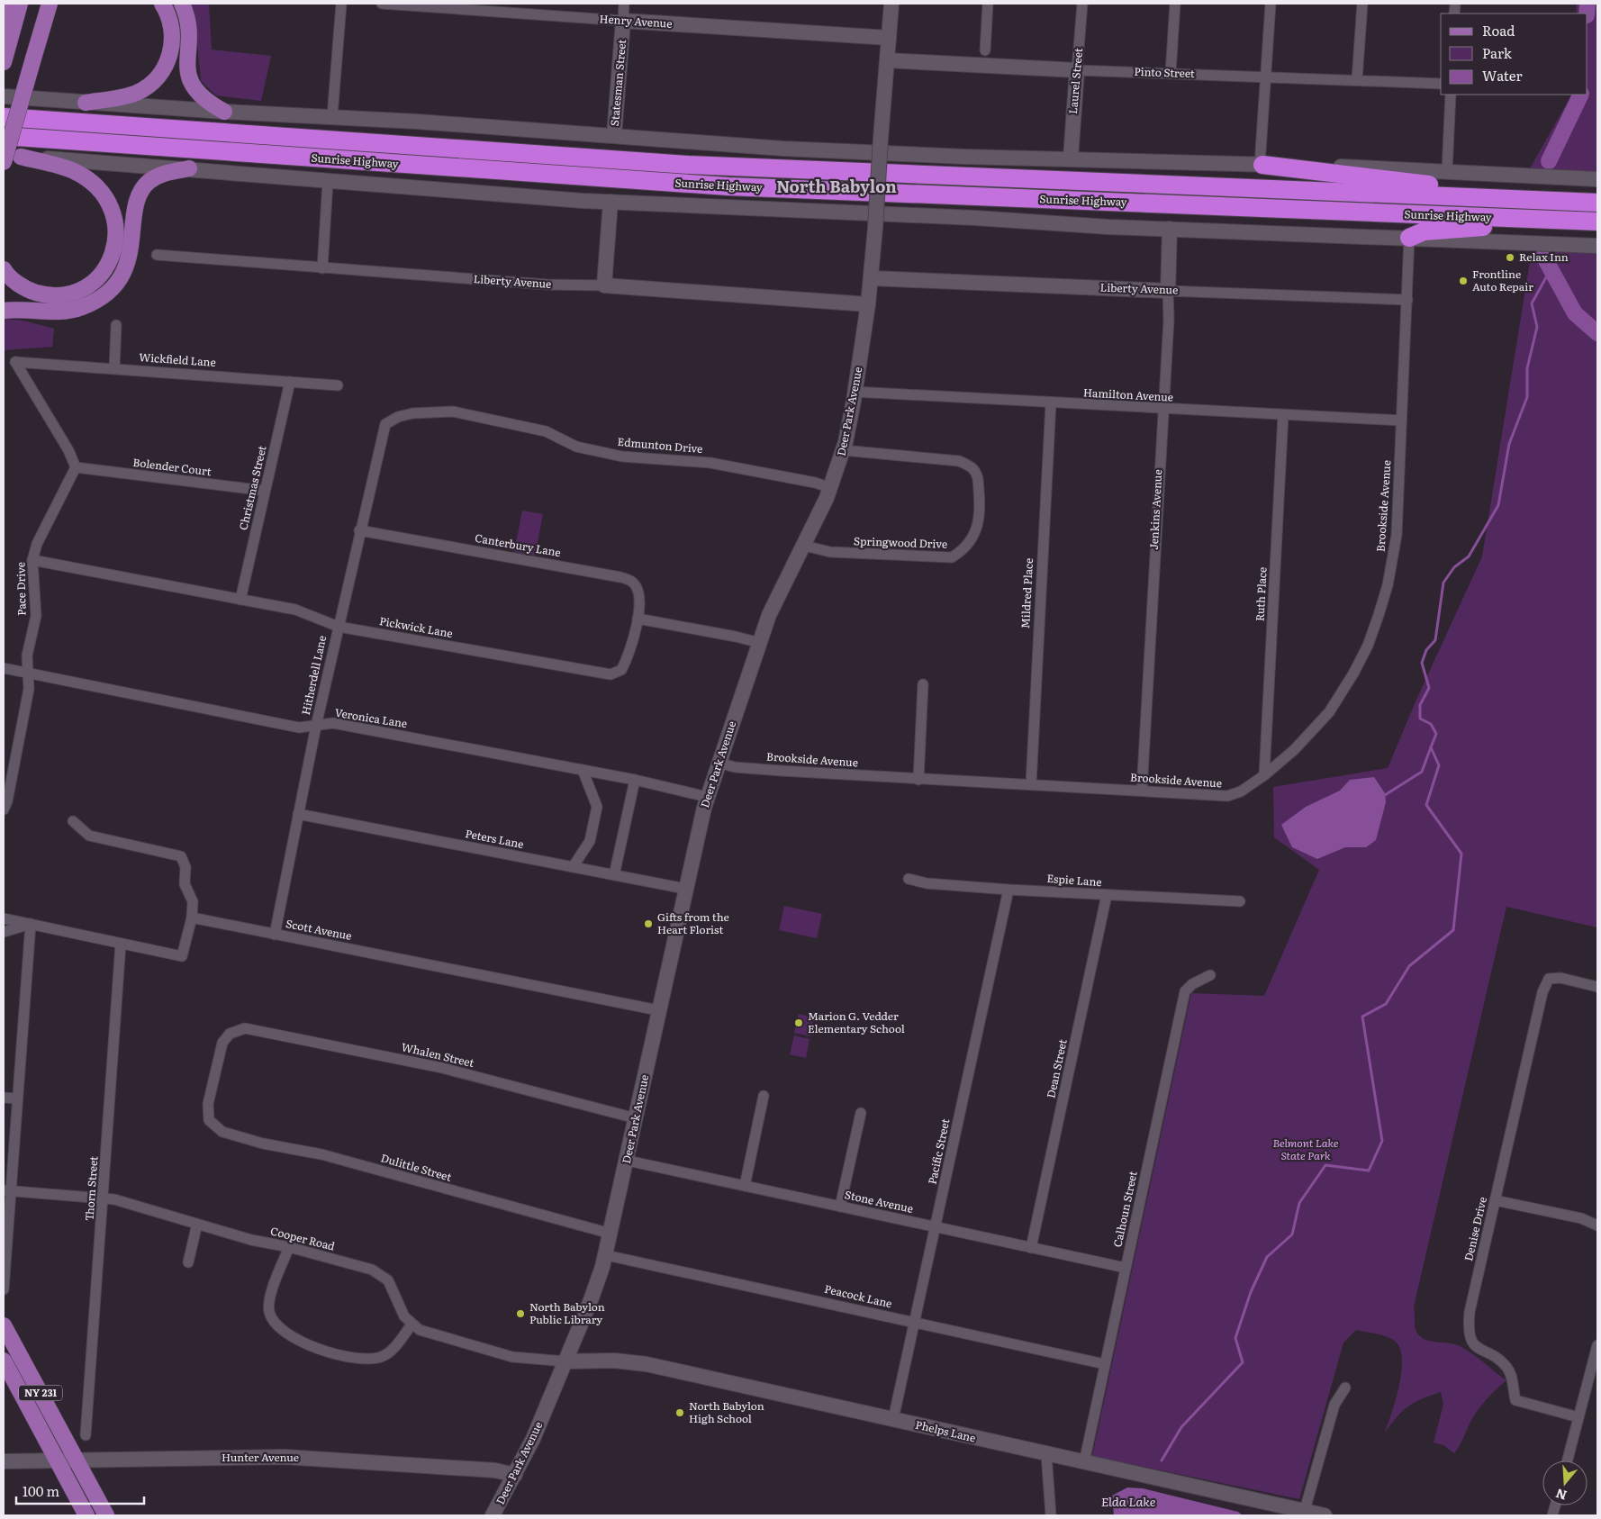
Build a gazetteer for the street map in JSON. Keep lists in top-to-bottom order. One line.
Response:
{"streets":{"highway":["Sunrise Highway"],"main road":["Henry Avenue","Pinto Street","Laurel Street","Statesman Street","Liberty Avenue","Deer Park Avenue","Jenkins Avenue","NY 231","Phelps Lane","Hunter Avenue"],"street":["Wickfield Lane","Hamilton Avenue","Edmunton Drive","Bolender Court","Christmas Street","Brookside Avenue","Springwood Drive","Canterbury Lane","Pace Drive","Mildred Place","Ruth Place","Pickwick Lane","Hitherdell Lane","Veronica Lane","Peters Lane","Espie Lane","Scott Avenue","Whalen Street","Dean Street","Pacific Street","Dulittle Street","Thorn Street","Stone Avenue","Calhoun Street","Denise Drive","Cooper Road","Peacock Lane"]},"crossings":[["Henry Avenue","Statesman Street"],["Henry Avenue","Deer Park Avenue"],["Pinto Street","Laurel Street"],["Pinto Street","Deer Park Avenue"],["Sunrise Highway","Brookside Avenue"],["Sunrise Highway","Jenkins Avenue"],["Liberty Avenue","Deer Park Avenue"],["Liberty Avenue","Brookside Avenue"],["Liberty Avenue","Jenkins Avenue"],["Wickfield Lane","Bolender Court"],["Wickfield Lane","Christmas Street"],["Wickfield Lane","Pace Drive"],["Hamilton Avenue","Deer Park Avenue"],["Hamilton Avenue","Brookside Avenue"],["Hamilton Avenue","Jenkins Avenue"],["Hamilton Avenue","Mildred Place"],["Hamilton Avenue","Ruth Place"],["Deer Park Avenue","Edmunton Drive"],["Deer Park Avenue","Brookside Avenue"],["Deer Park Avenue","Springwood Drive"],["Deer Park Avenue","Veronica Lane"],["Deer Park Avenue","Peters Lane"],["Deer Park Avenue","Scott Avenue"],["Deer Park Avenue","Whalen Street"],["Deer Park Avenue","Dulittle Street"],["Deer Park Avenue","Stone Avenue"],["Deer Park Avenue","Peacock Lane"],["Deer Park Avenue","Phelps Lane"],["Deer Park Avenue","Hunter Avenue"],["Edmunton Drive","Hitherdell Lane"],["Bolender Court","Christmas Street"],["Bolender Court","Pace Drive"],["Christmas Street","Pickwick Lane"],["Brookside Avenue","Jenkins Avenue"],["Brookside Avenue","Mildred Place"],["Brookside Avenue","Ruth Place"],["Canterbury Lane","Pickwick Lane"],["Canterbury Lane","Hitherdell Lane"],["Pace Drive","Pickwick Lane"],["Pace Drive","Veronica Lane"],["Pickwick Lane","Hitherdell Lane"],["Hitherdell Lane","Veronica Lane"],["Hitherdell Lane","Peters Lane"],["Hitherdell Lane","Scott Avenue"],["Espie Lane","Dean Street"],["Espie Lane","Pacific Street"],["Whalen Street","Dulittle Street"],["Dean Street","Stone Avenue"],["Pacific Street","Stone Avenue"],["Pacific Street","Peacock Lane"],["Pacific Street","Phelps Lane"],["Thorn Street","Cooper Road"],["Stone Avenue","Calhoun Street"],["Calhoun Street","Peacock Lane"],["Calhoun Street","Phelps Lane"],["NY 231","Hunter Avenue"]],"districts":["North Babylon"],"water":["Elda Lake"],"parks":["Belmont Lake State Park"],"places":["Relax Inn","Frontline Auto Repair","Gifts from the Heart Florist","Marion G. Vedder Elementary School","North Babylon Public Library","North Babylon High School"],"legend":["Road","Park","Water"],"scale_bar":"100 m","north":"bottom"}
